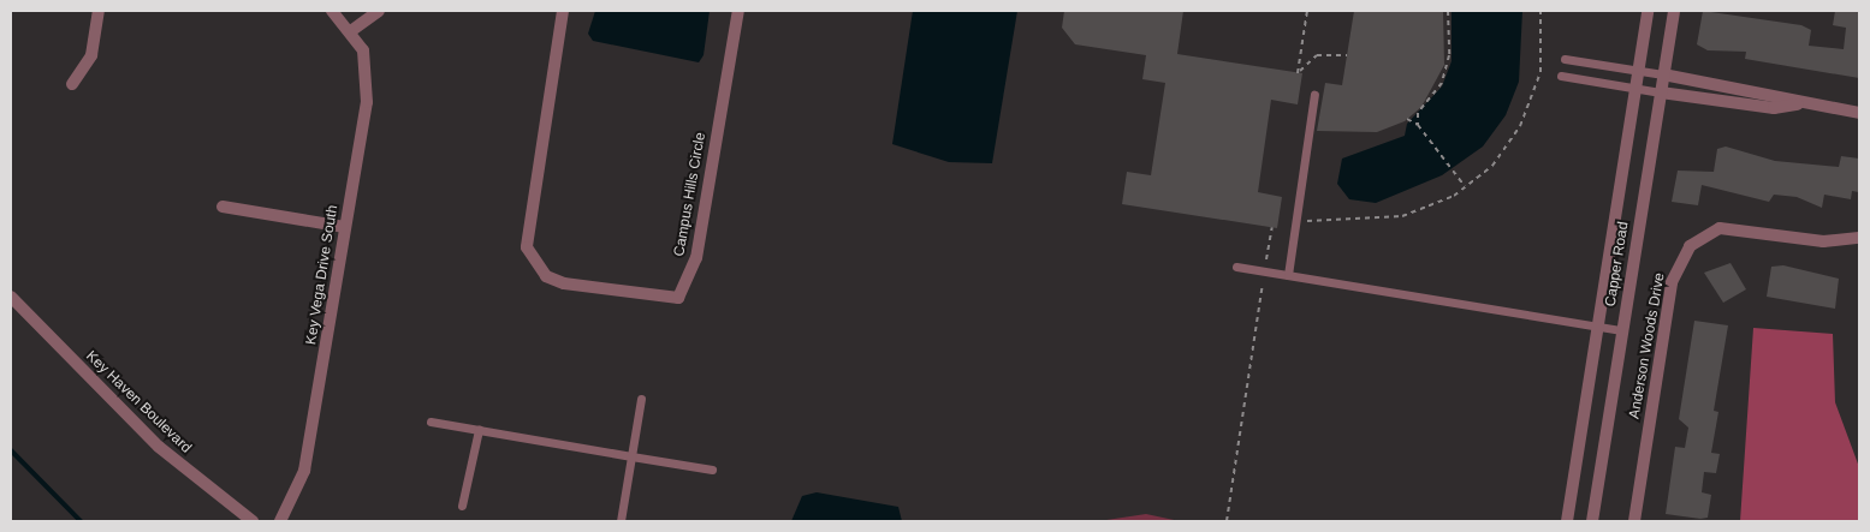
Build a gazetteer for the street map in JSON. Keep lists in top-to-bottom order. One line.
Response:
{"streets":{"street":["Campus Hills Circle","Capper Road","Key Vega Drive South","Anderson Woods Drive","Key Haven Boulevard"]}}
